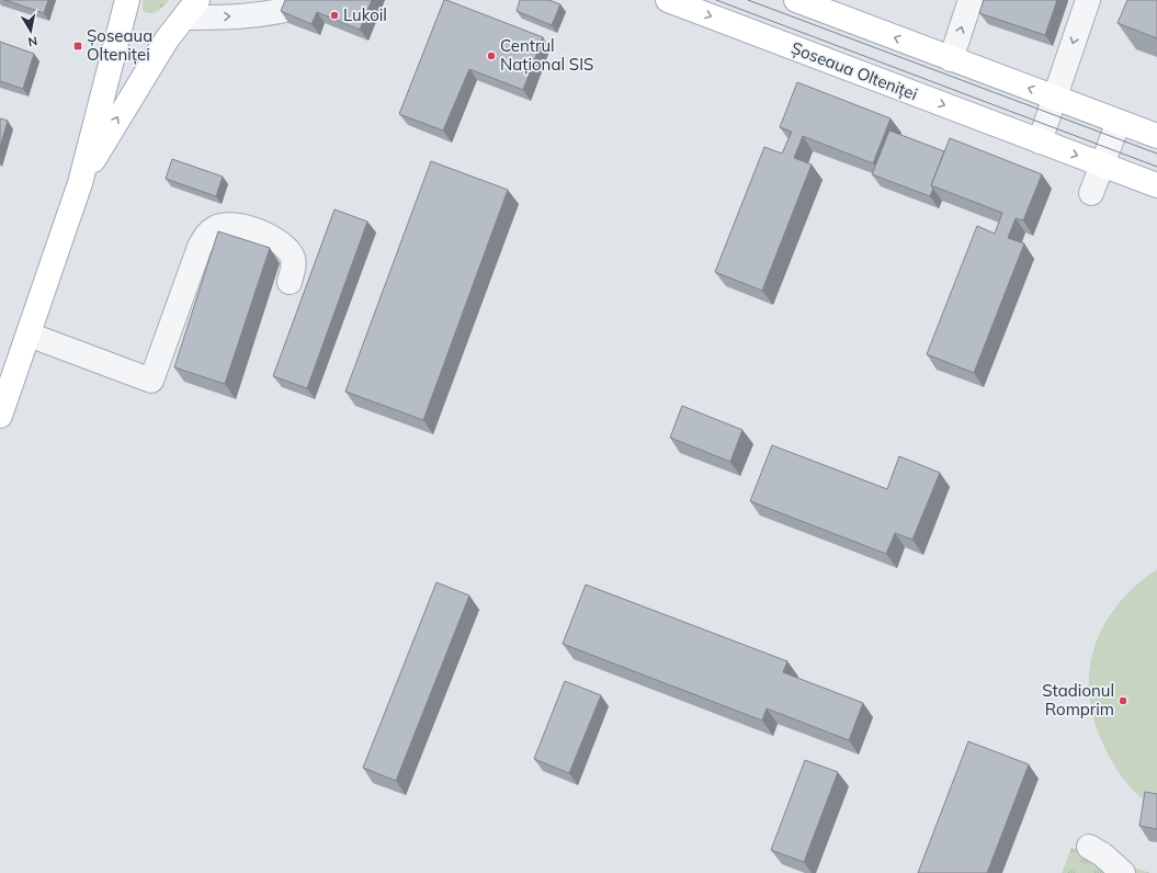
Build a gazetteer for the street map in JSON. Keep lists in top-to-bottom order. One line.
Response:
{"streets":{"main road":["Șoseaua Olteniței"]},"places":{"other":["Lukoil","Centrul Național SIS","Stadionul Romprim"],"transit":["Șoseaua Olteniței"]},"north":"bottom"}
